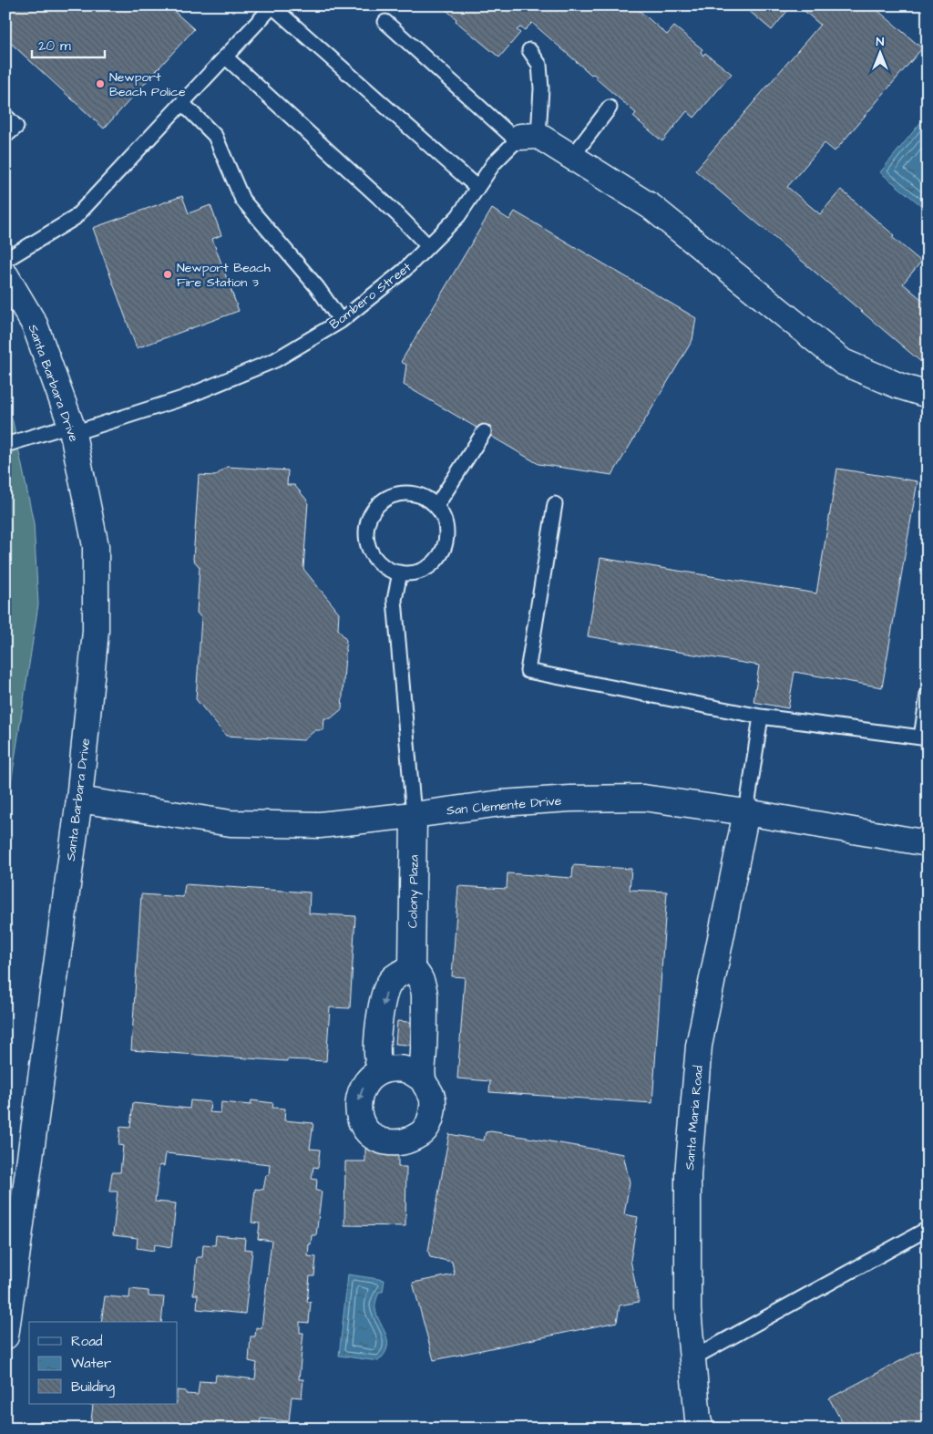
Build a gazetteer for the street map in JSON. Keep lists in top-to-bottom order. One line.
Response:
{"streets":{"street":["Santa Barbara Drive","San Clemente Drive","Colony Plaza","Santa Maria Road"],"lane":["Bombero Street"]},"crossings":[["Bombero Street","Santa Barbara Drive"],["Santa Barbara Drive","San Clemente Drive"],["San Clemente Drive","Colony Plaza"],["San Clemente Drive","Santa Maria Road"]],"places":["Newport Beach Police","Newport Beach Fire Station 3"],"legend":["Road","Water","Building"],"scale_bar":"20 m","north":"top"}
